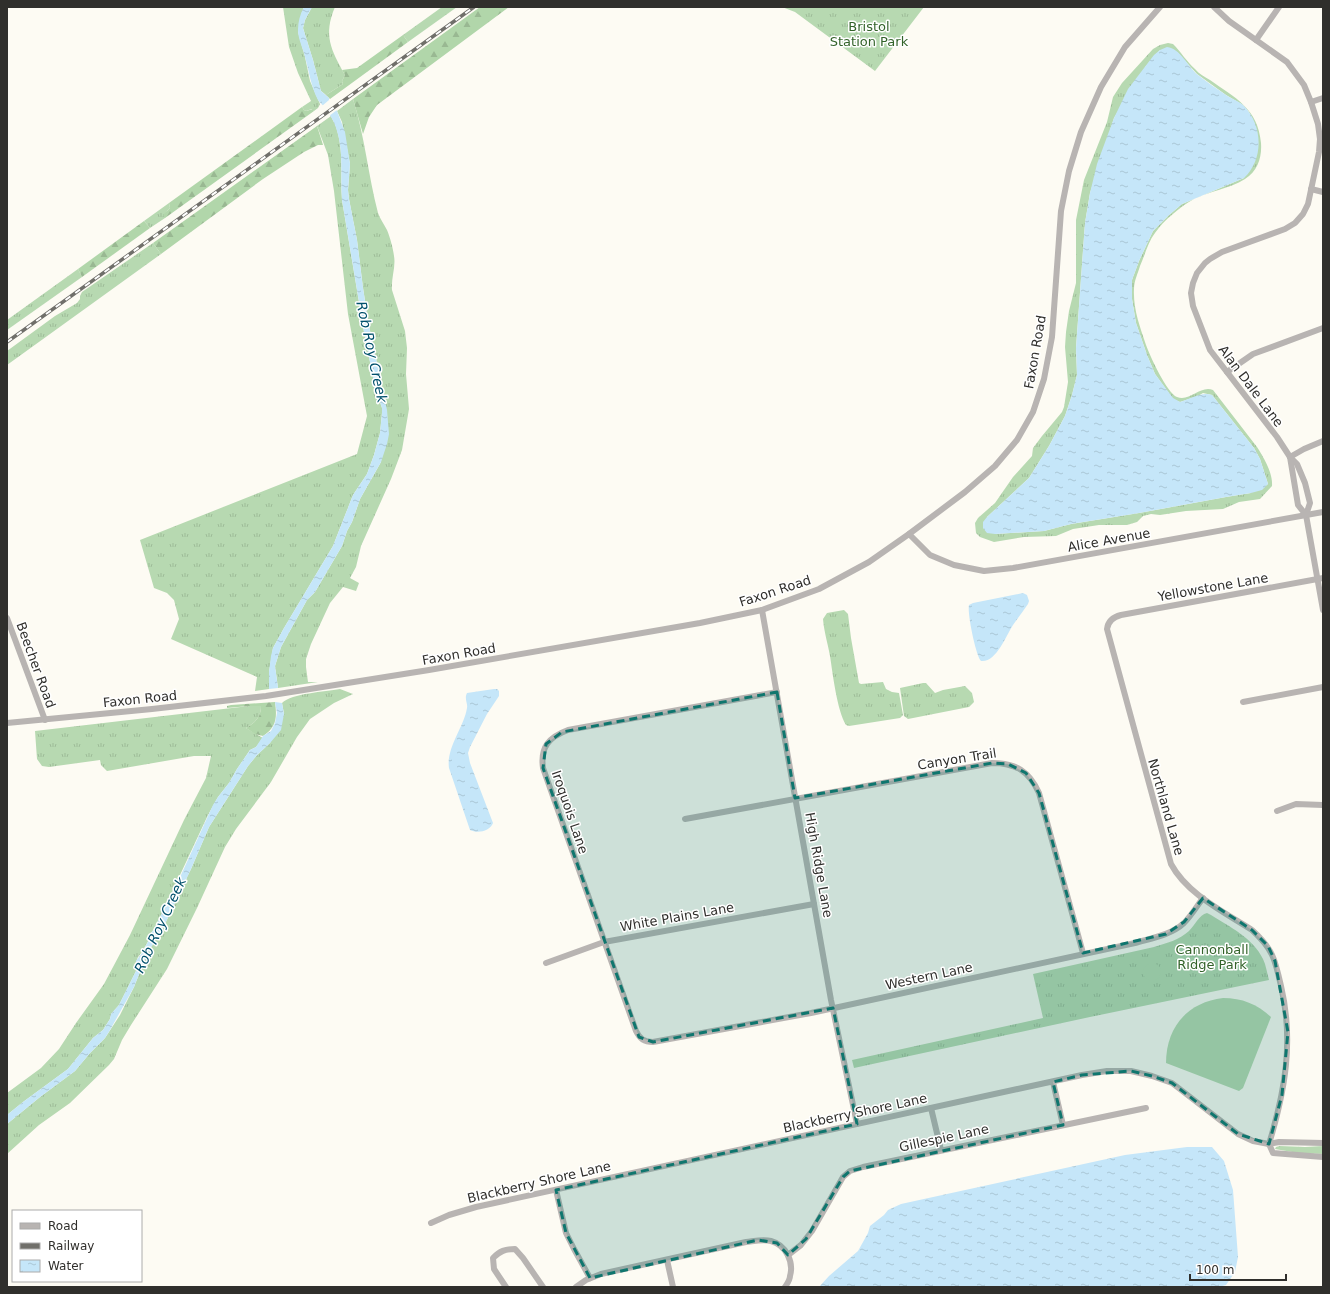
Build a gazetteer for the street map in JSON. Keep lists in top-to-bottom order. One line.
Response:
{"streets":{"street":["Faxon Road","Alan Dale Lane","Alice Avenue","Yellowstone Lane","Beecher Road","Canyon Trail","Northland Lane","Iroquois Lane","High Ridge Lane","White Plains Lane","Western Lane","Blackberry Shore Lane","Gillespie Lane"]},"crossings":[["Faxon Road","Alice Avenue"],["Faxon Road","Beecher Road"],["Faxon Road","High Ridge Lane"],["Alan Dale Lane","Alice Avenue"],["Alan Dale Lane","Yellowstone Lane"],["Yellowstone Lane","Northland Lane"],["Canyon Trail","High Ridge Lane"],["Canyon Trail","Western Lane"],["Northland Lane","Western Lane"],["Northland Lane","Blackberry Shore Lane"],["Iroquois Lane","High Ridge Lane"],["Iroquois Lane","White Plains Lane"],["Iroquois Lane","Western Lane"],["High Ridge Lane","White Plains Lane"],["High Ridge Lane","Western Lane"],["High Ridge Lane","Blackberry Shore Lane"]],"water":["Rob Roy Creek"],"parks":["Bristol Station Park","Cannonball Ridge Park"],"legend":["Road","Railway","Water"],"scale_bar":"100 m"}
